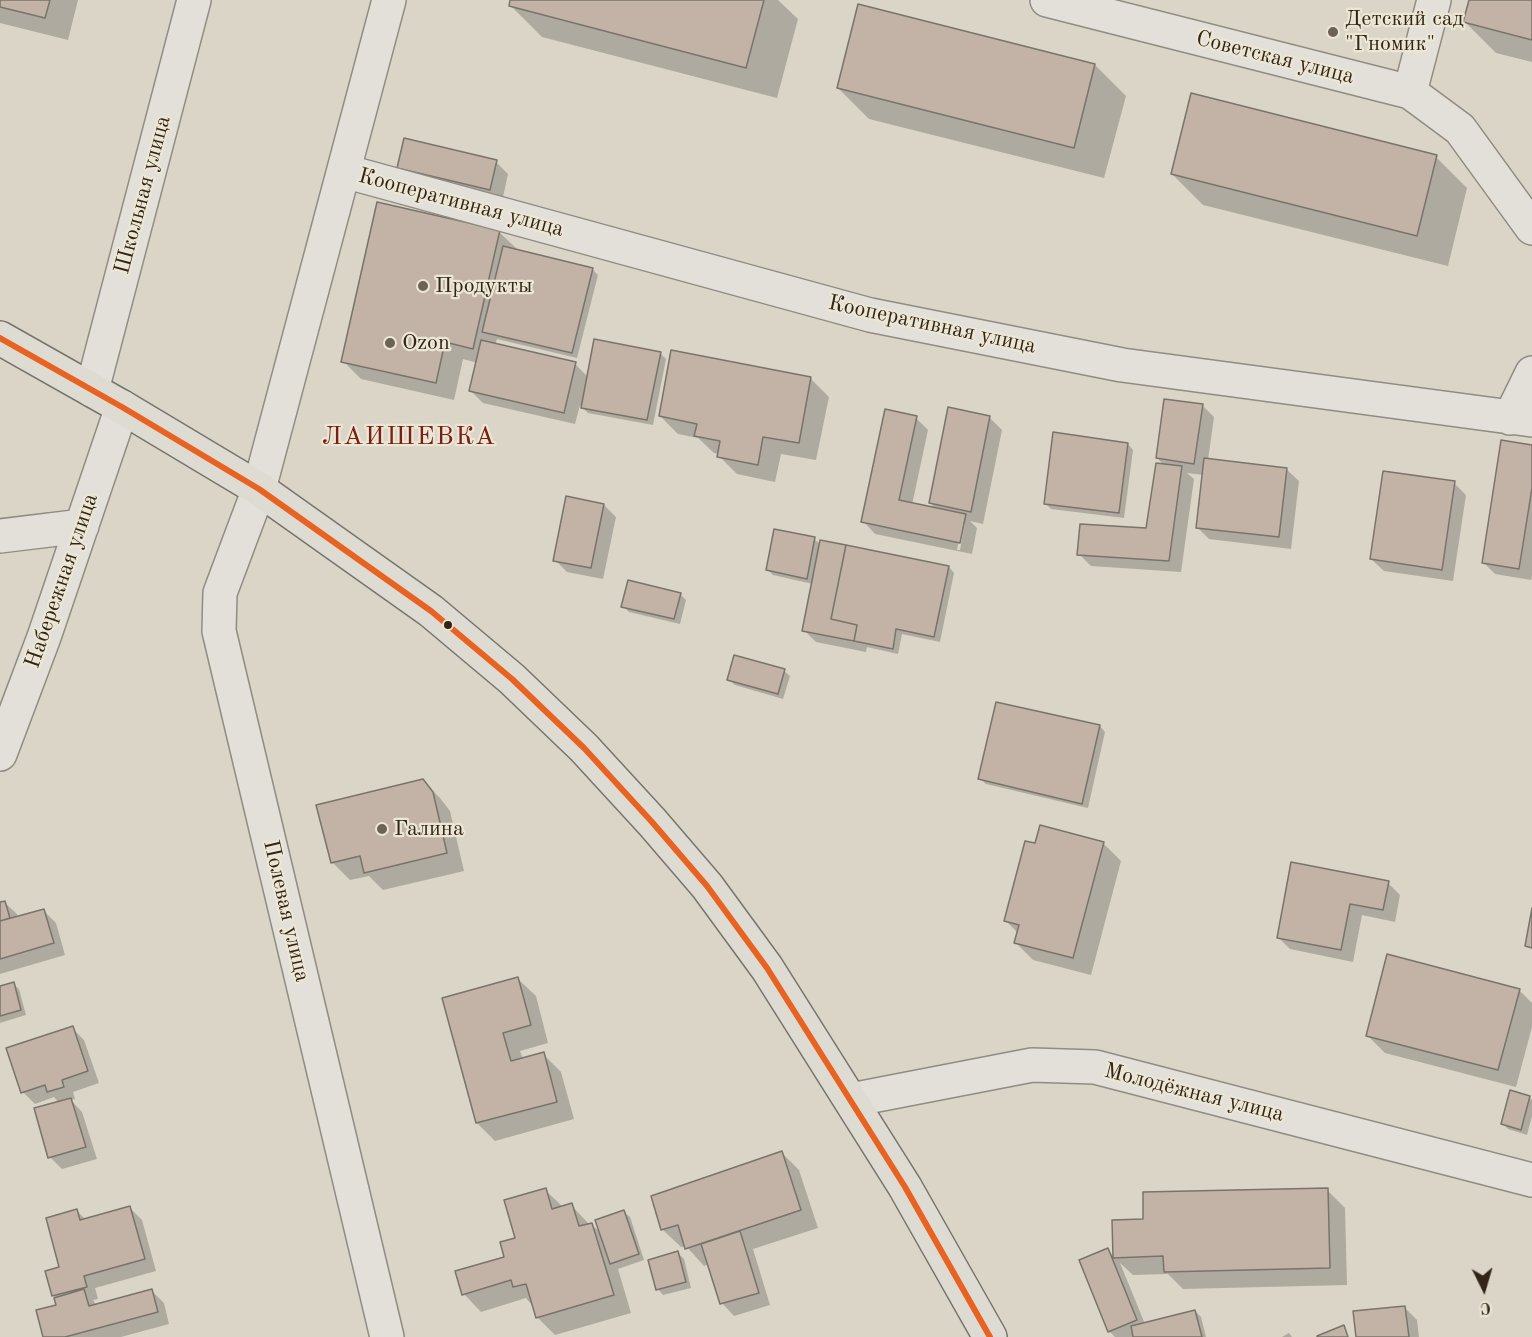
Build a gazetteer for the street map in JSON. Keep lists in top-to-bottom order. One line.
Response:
{"streets":{"street":["Советская улица","Школьная улица","Кооперативная улица","Набережная улица","Полевая улица","Молодёжная улица"]},"crossings":[["Кооперативная улица","Полевая улица"]],"districts":["ЛАИШЕВКА"],"places":["Детский сад \"Гномик\"","Продукты","Ozon","Галина"],"north":"bottom"}
